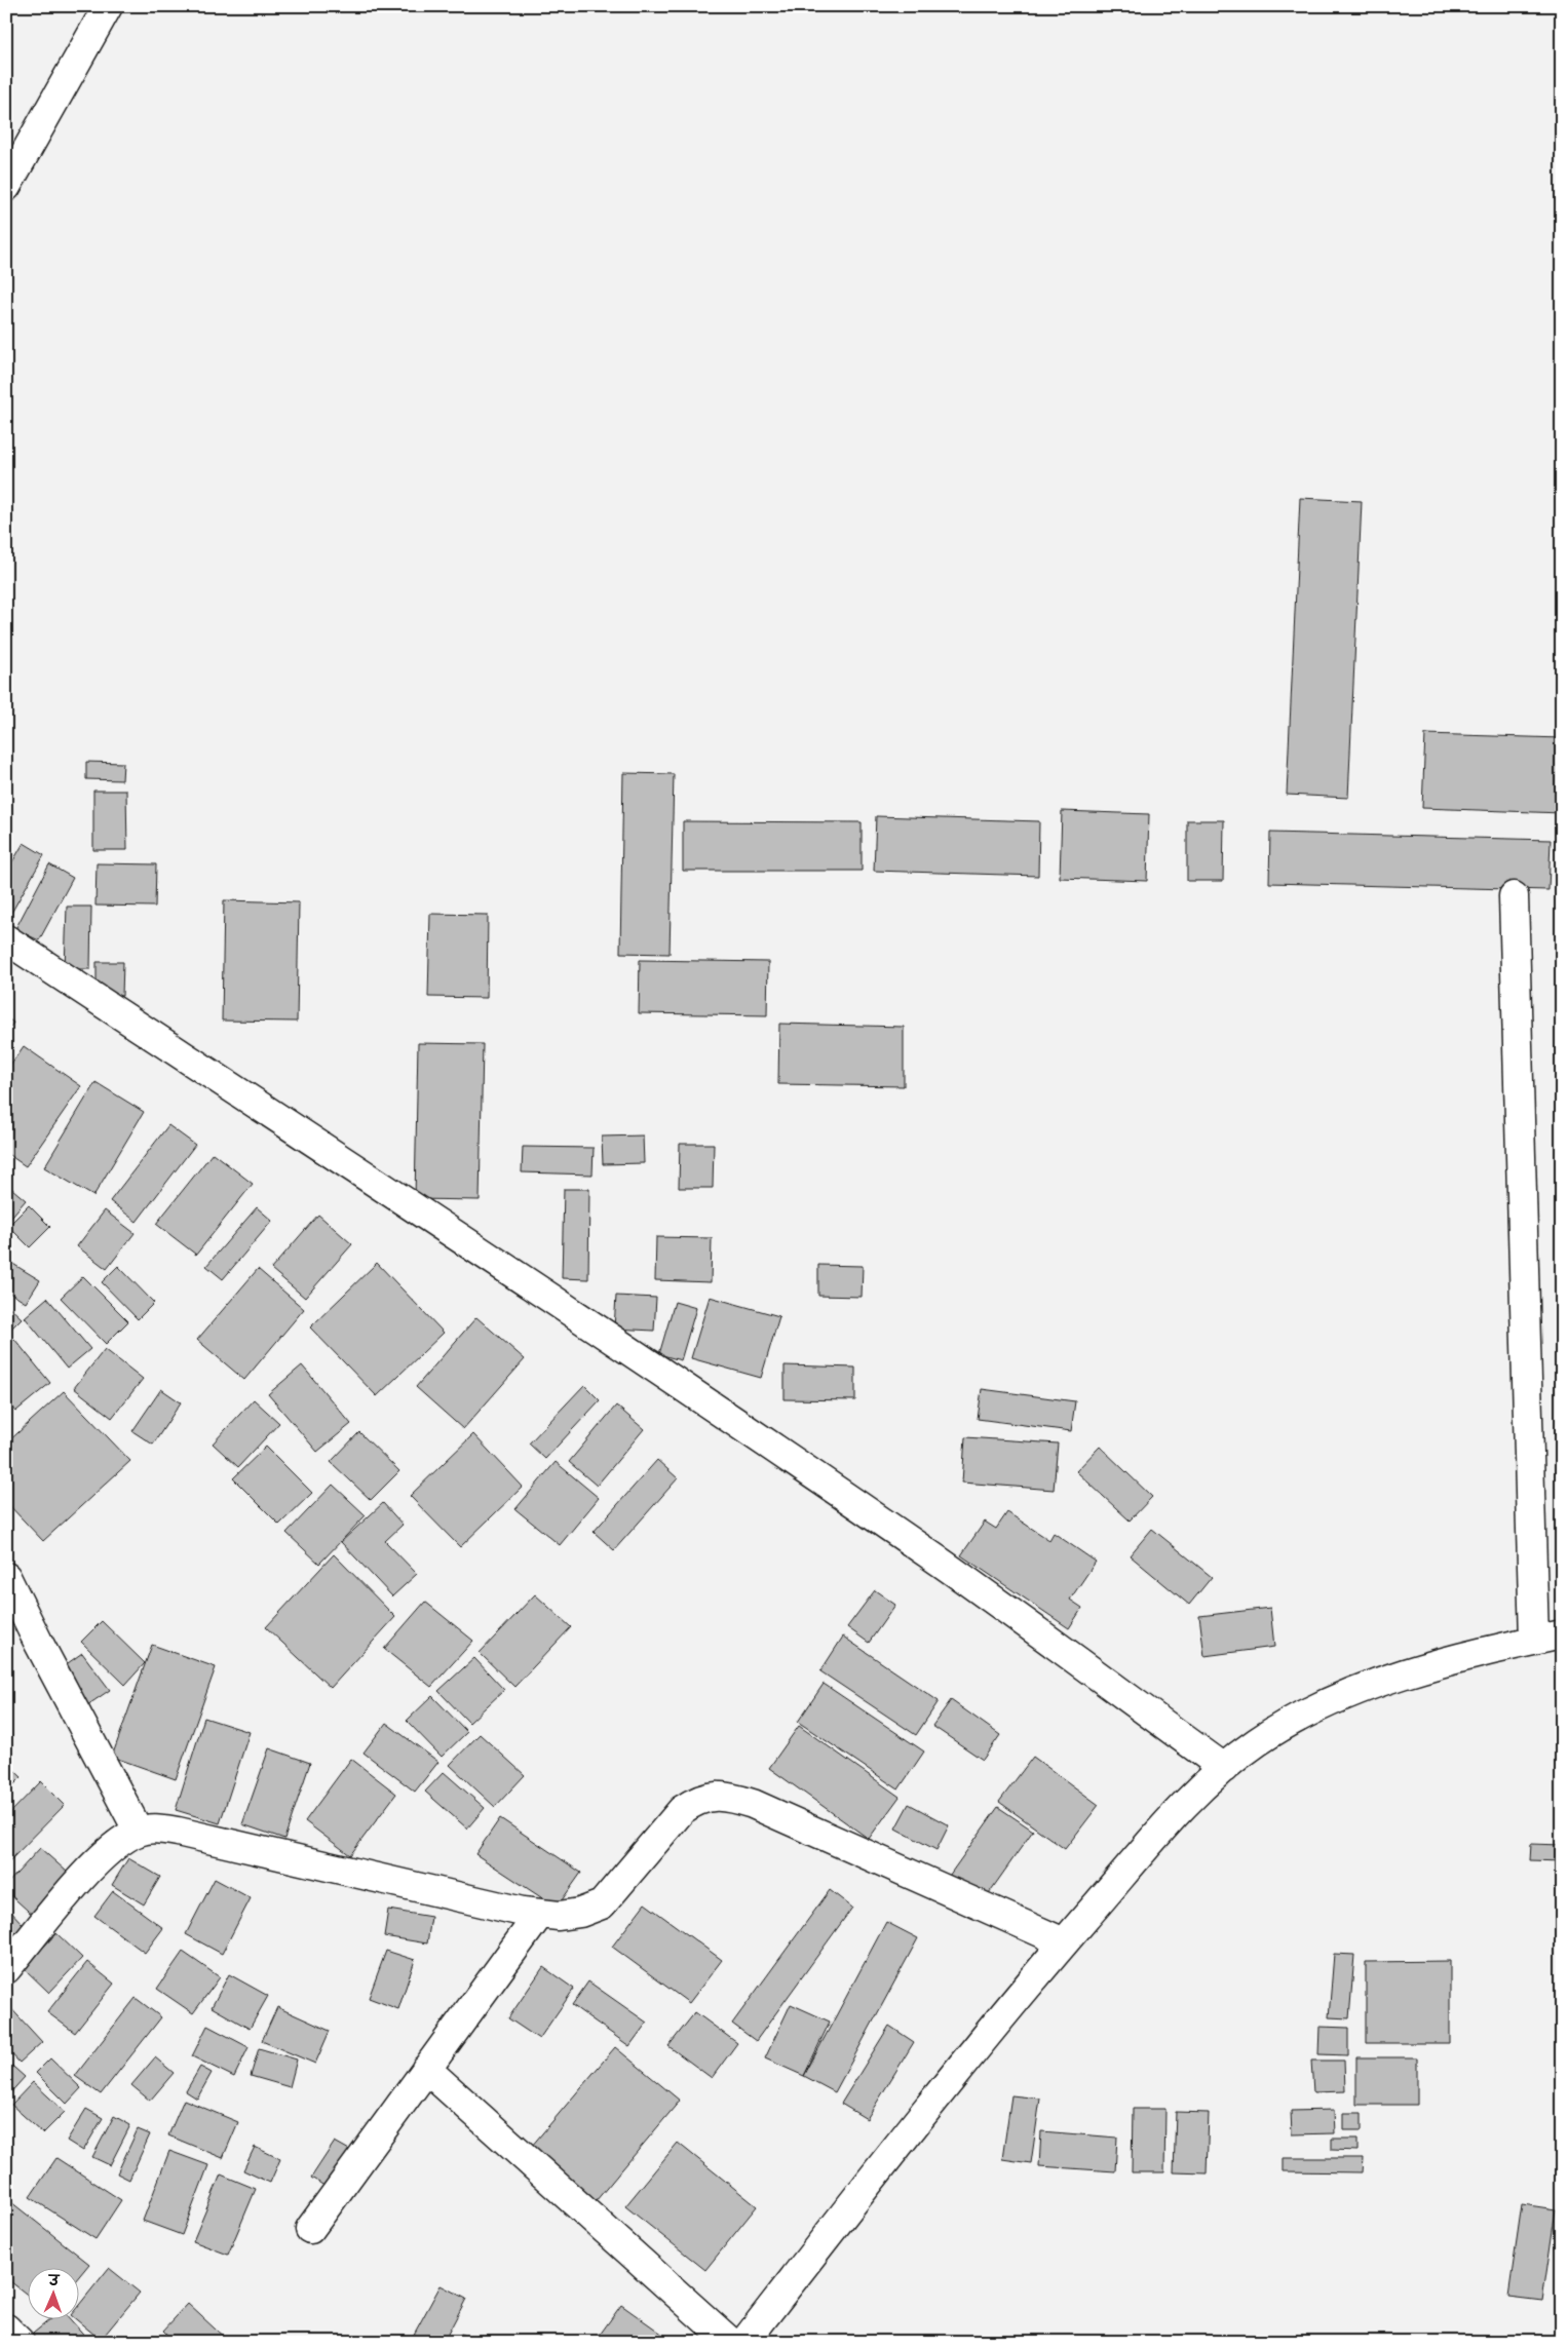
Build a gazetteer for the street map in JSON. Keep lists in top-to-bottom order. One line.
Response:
{"north":"top"}
